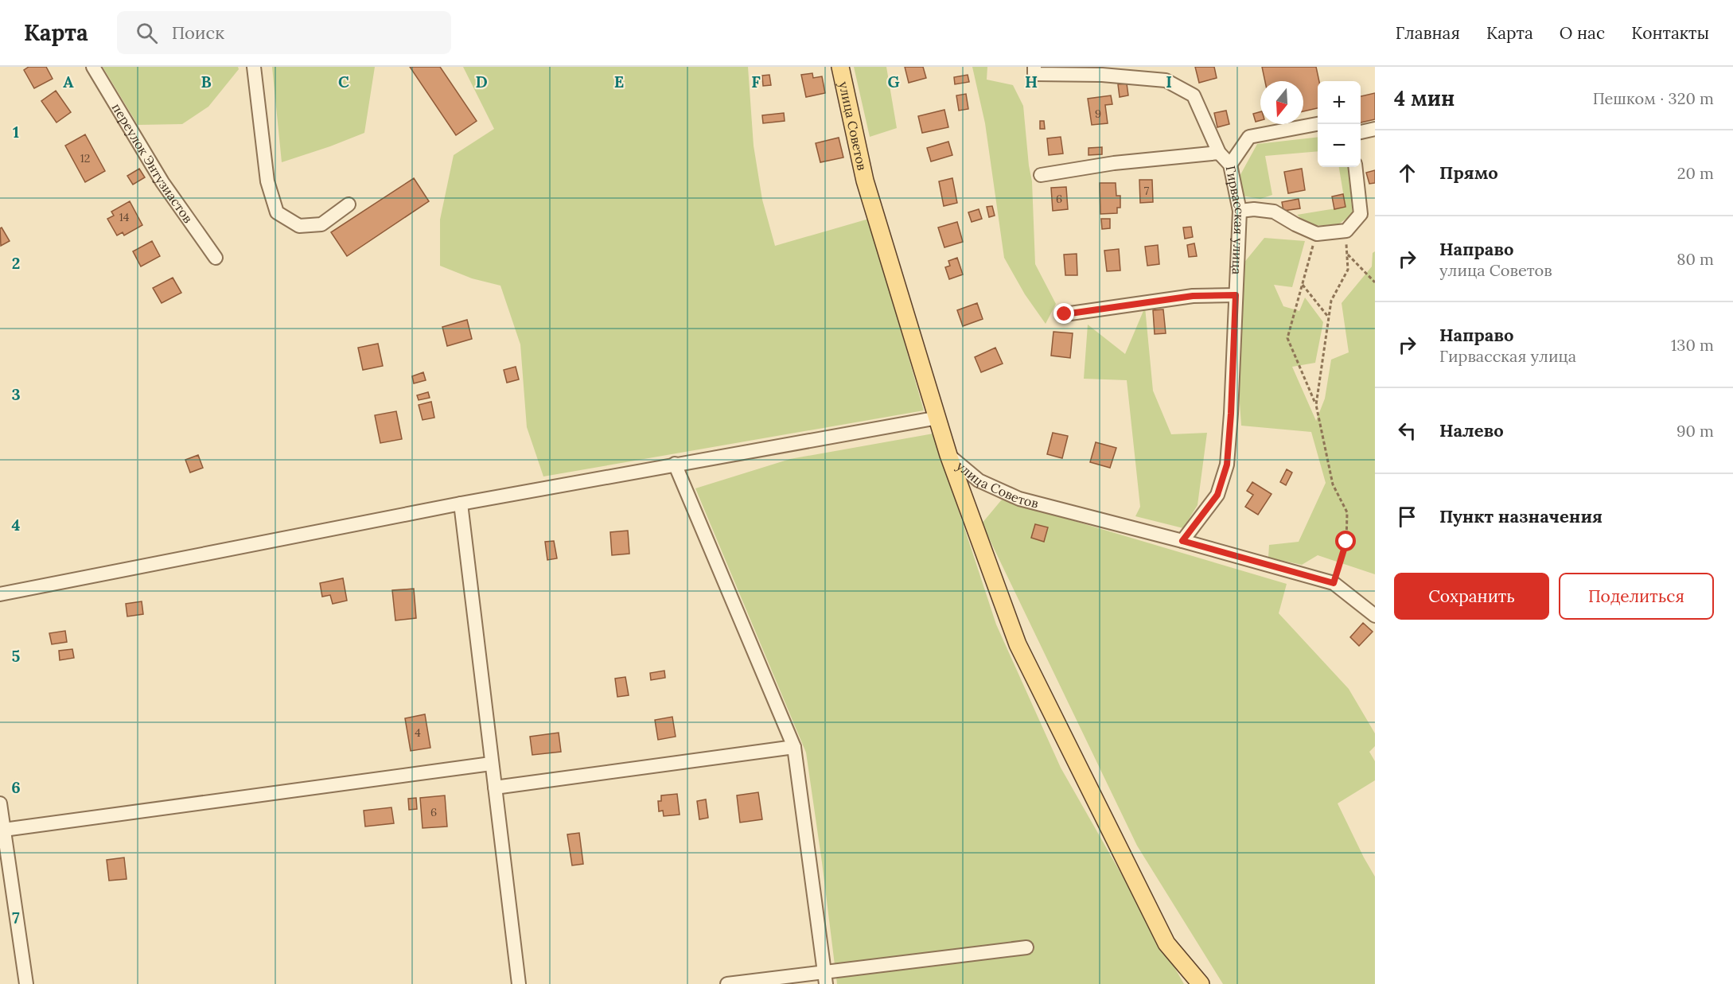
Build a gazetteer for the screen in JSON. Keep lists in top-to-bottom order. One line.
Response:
{"streets":{"main road":["улица Советов"],"street":["переулок Энтузиастов","Гирвасская улица"]},"crossings":[["улица Советов","Гирвасская улица"]],"house_numbers":["9","12","7","6","14","4","6"],"north":"bottom","page":{"header":"Карта","search":"Поиск","nav":["Главная","Карта","О нас","Контакты"],"heading":["4 мин","Пешком · 320 m"],"map_buttons":["+","−"],"list":[["Прямо","20 m"],["Направо","улица Советов","80 m"],["Направо","Гирвасская улица","130 m"],["Налево","90 m"],"Пункт назначения"],"buttons":["Сохранить","Поделиться"]},"grid":{"columns":["A","B","C","D","E","F","G","H","I"],"rows":["1","2","3","4","5","6","7"]}}
